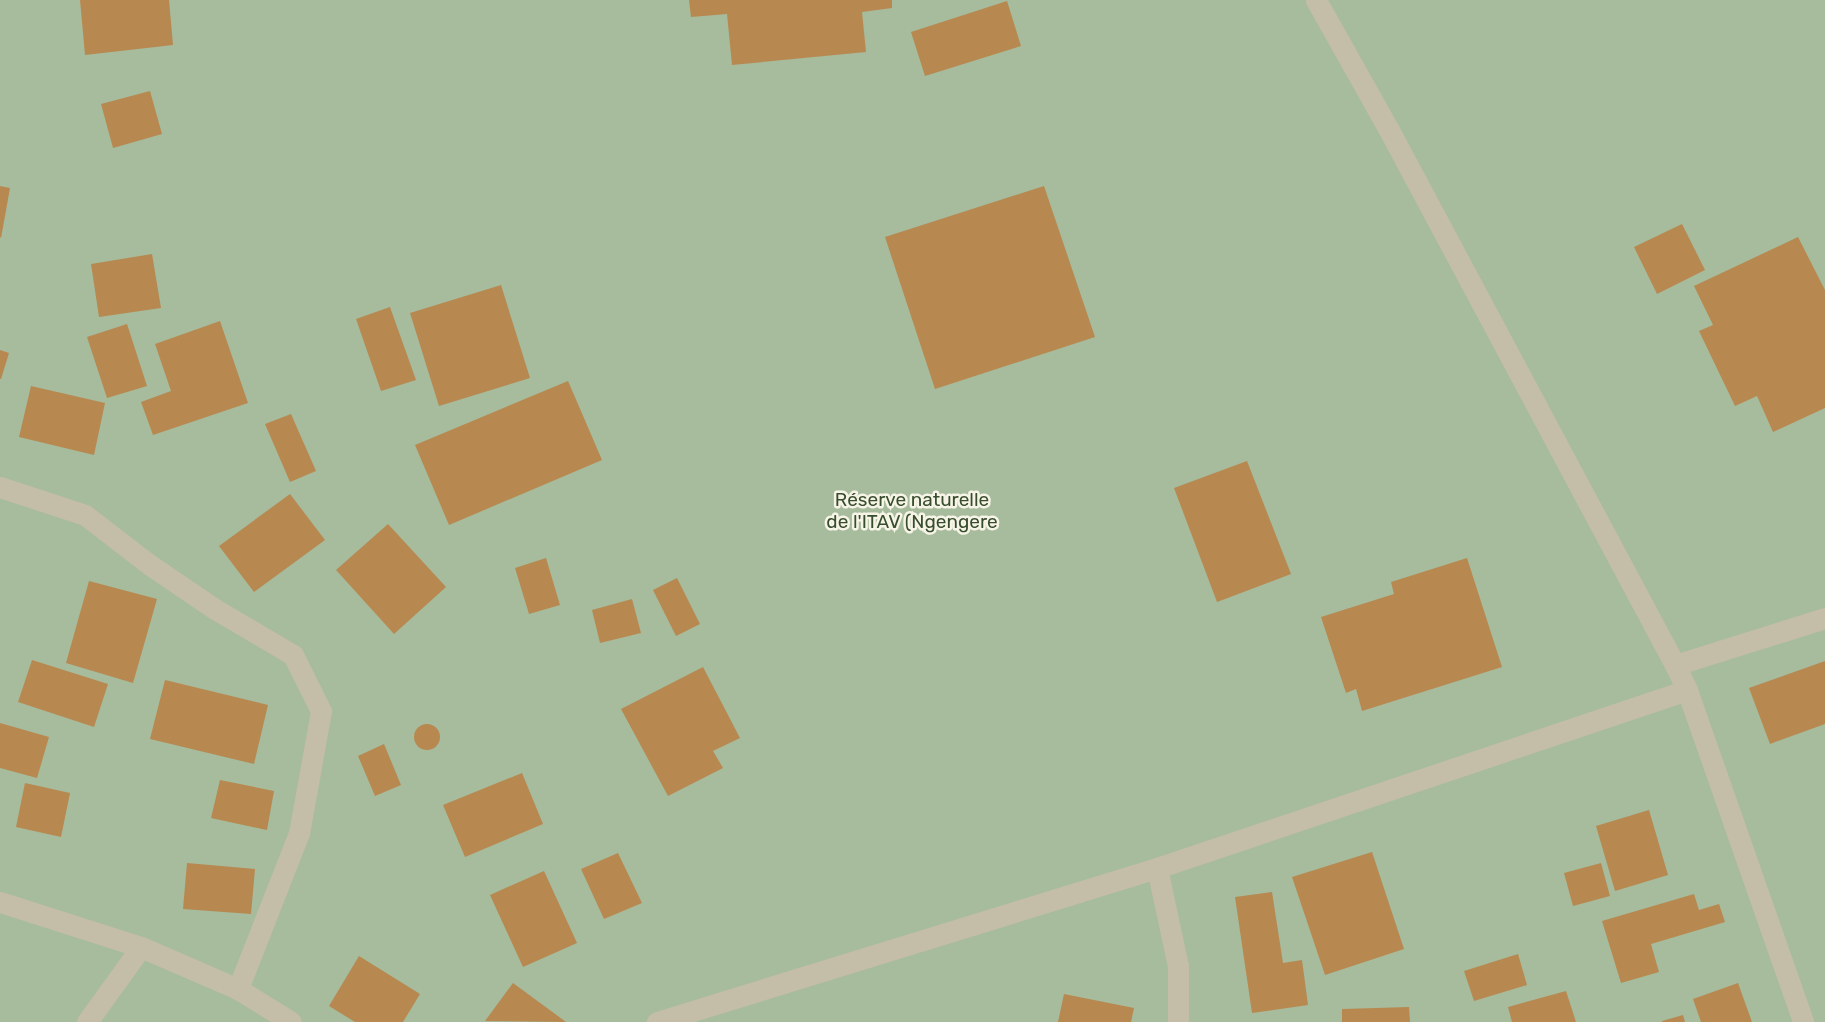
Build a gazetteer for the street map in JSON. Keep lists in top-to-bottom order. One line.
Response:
{"parks":["Réserve naturelle de l'ITAV (Ngengere"]}
